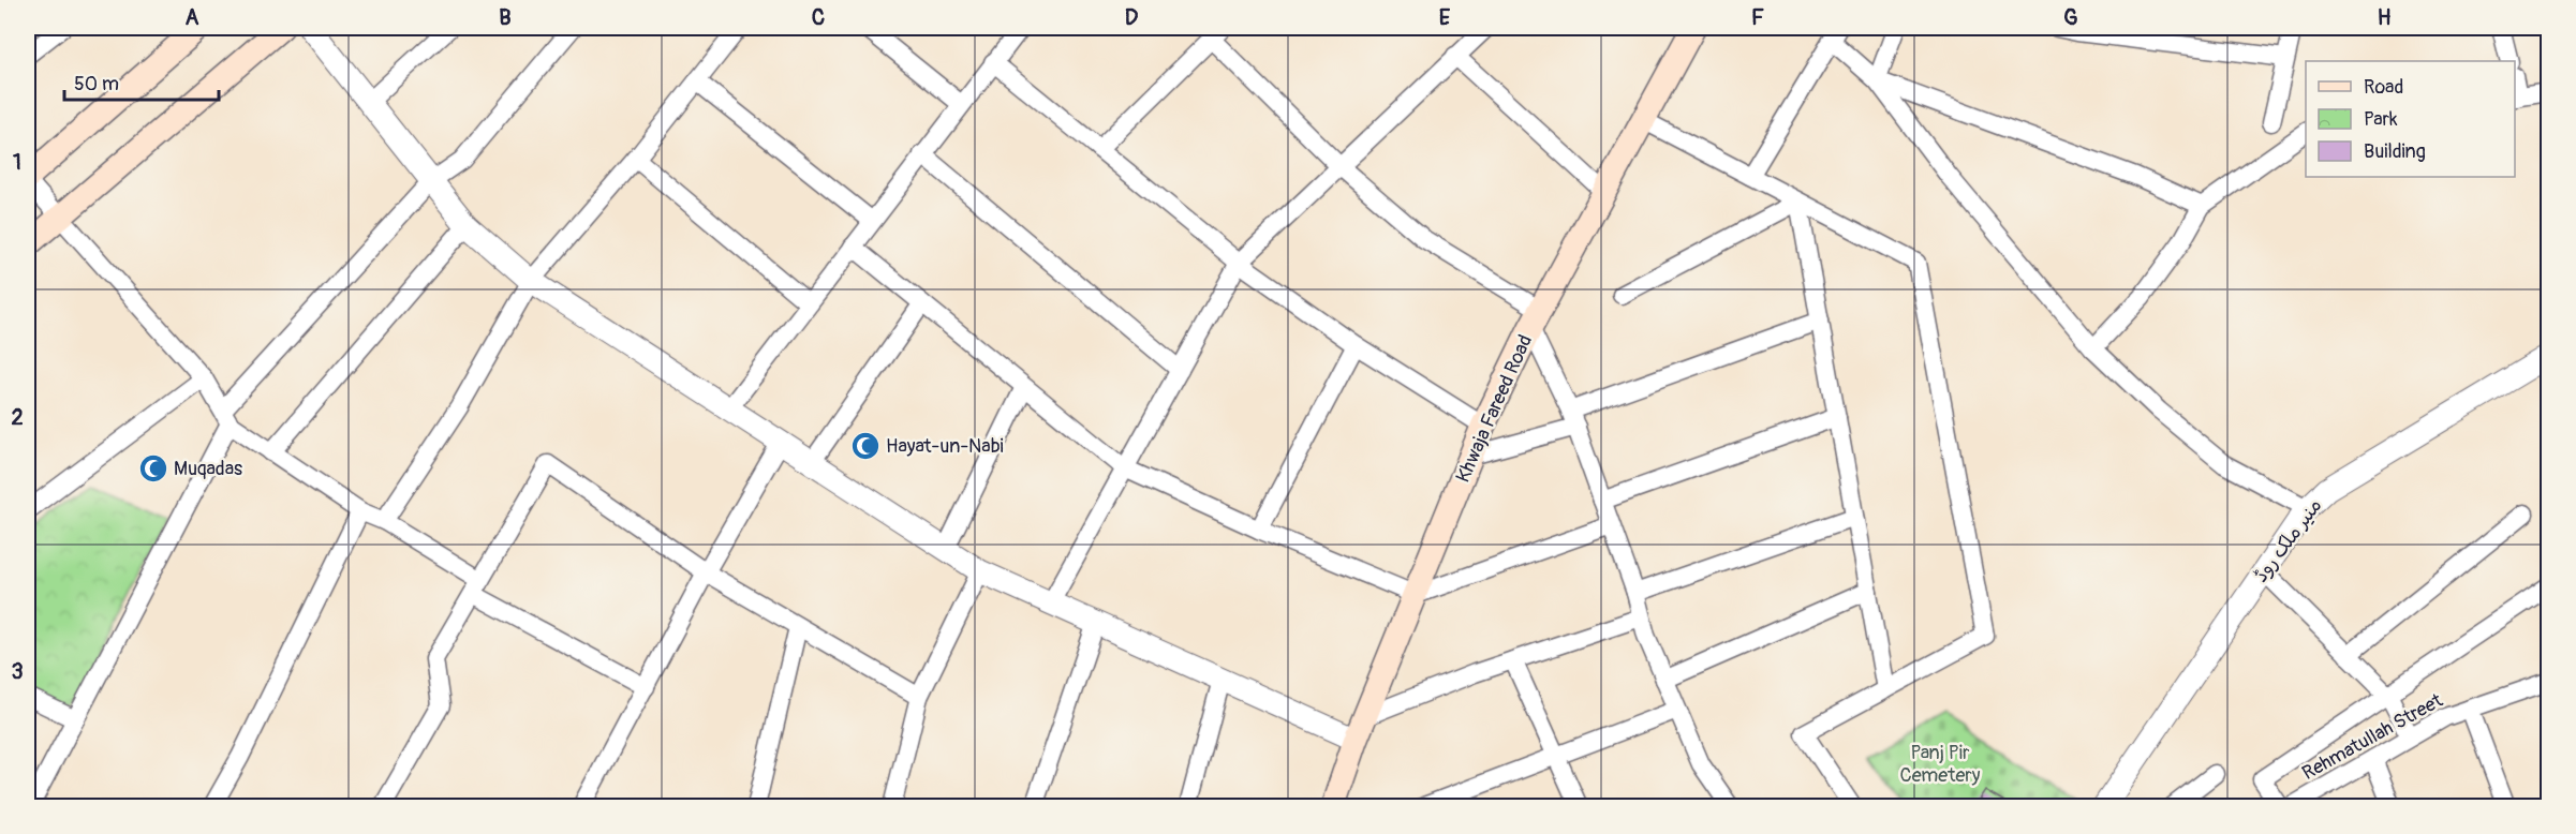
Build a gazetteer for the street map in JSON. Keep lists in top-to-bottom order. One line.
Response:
{"streets":{"main road":["Khwaja Fareed Road"],"street":["منیر ملک روڈ","Rehmatullah Street"]},"parks":["Panj Pir Cemetery"],"places":{"mosque":["Hayat-un-Nabi","Muqadas"]},"legend":["Road","Park","Building"],"scale_bar":"50 m","grid":{"columns":["A","B","C","D","E","F","G","H"],"rows":["1","2","3"]}}
